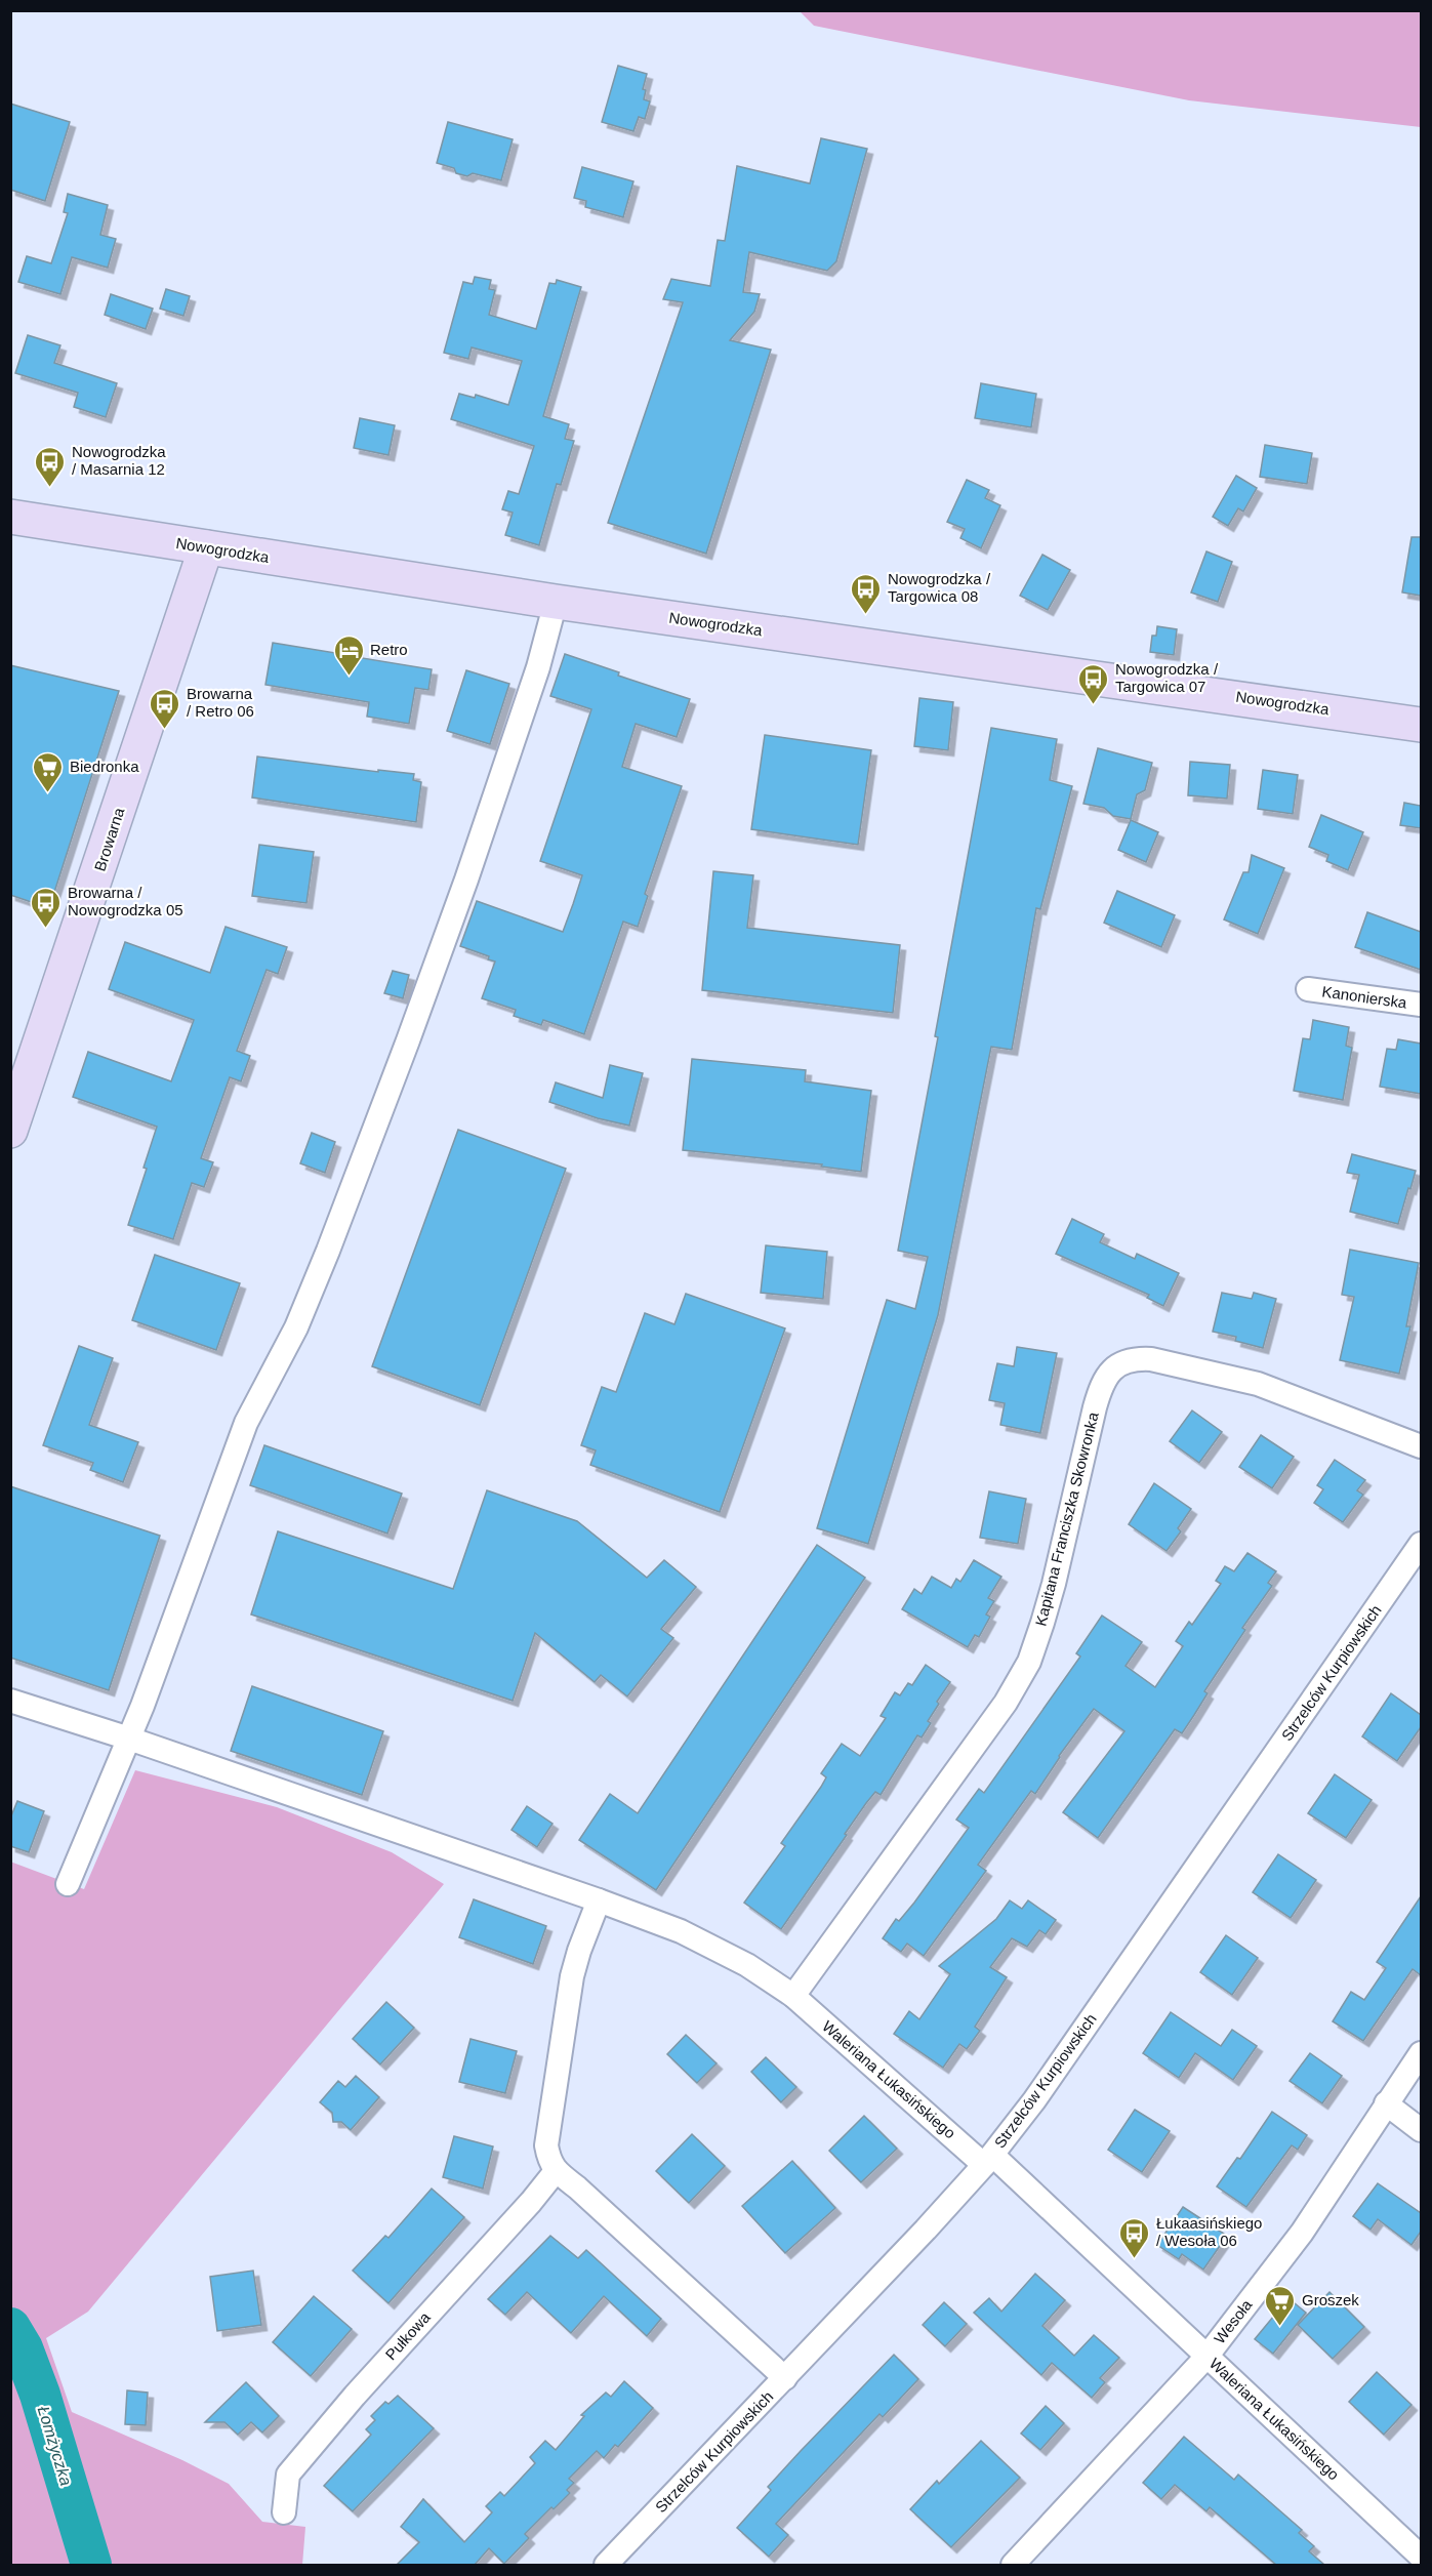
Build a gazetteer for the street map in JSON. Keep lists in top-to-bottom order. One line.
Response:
{"streets":{"main road":["Nowogrodzka","Browarna"],"street":["Kanonierska","Kapitana Franciszka Skowronka","Strzelców Kurpiowskich","Waleriana Łukasińskiego","Wesoła","Pułkowa"]},"crossings":[["Nowogrodzka","Browarna"],["Kapitana Franciszka Skowronka","Waleriana Łukasińskiego"],["Strzelców Kurpiowskich","Waleriana Łukasińskiego"],["Waleriana Łukasińskiego","Wesoła"]],"water":["Łomżyczka"],"places":{"bus stop":["Nowogrodzka / Masarnia 12","Nowogrodzka / Targowica 08","Nowogrodzka / Targowica 07","Browarna / Retro 06","Browarna / Nowogrodzka 05","Łukaasińskiego / Wesoła 06"],"hotel":["Retro"],"supermarket":["Biedronka","Groszek"]}}
